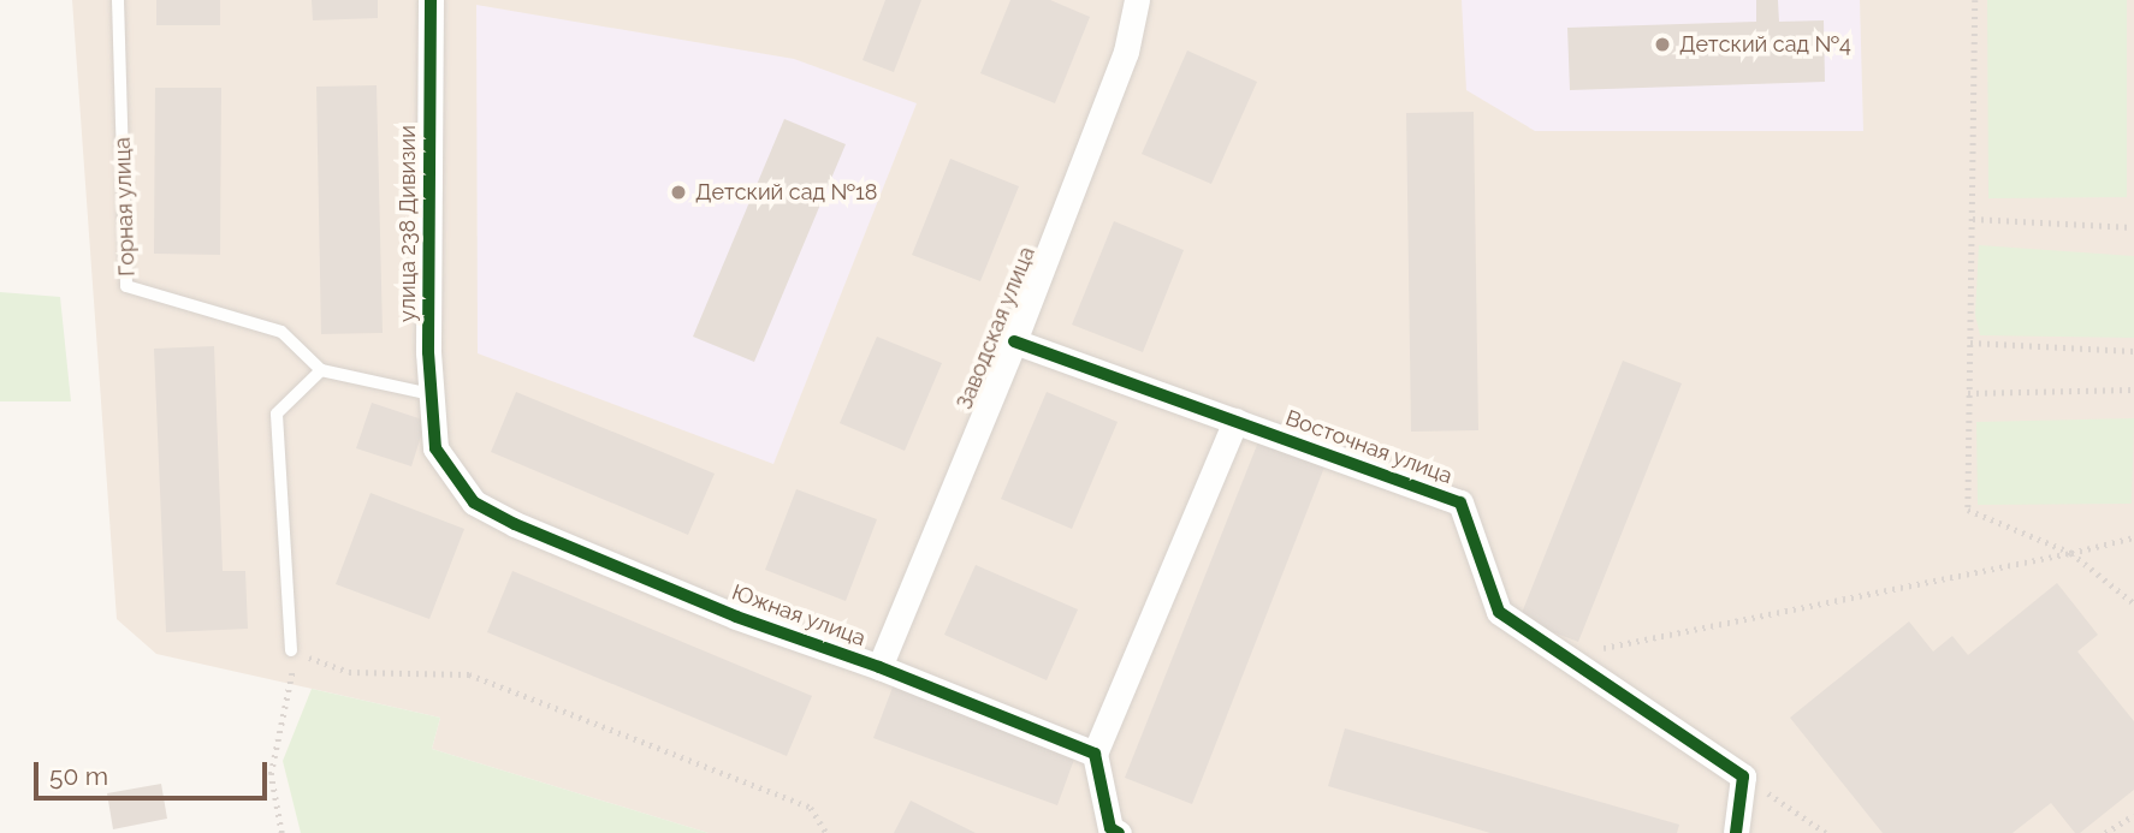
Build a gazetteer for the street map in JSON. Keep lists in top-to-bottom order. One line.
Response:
{"streets":{"street":["улица 238 Дивизии","Заводская улица","Восточная улица","Южная улица"],"lane":["Горная улица"]},"crossings":[["улица 238 Дивизии","Южная улица"],["Заводская улица","Восточная улица"],["Заводская улица","Южная улица"]],"places":["Детский сад №4","Детский сад №18"],"scale_bar":"50 m"}
